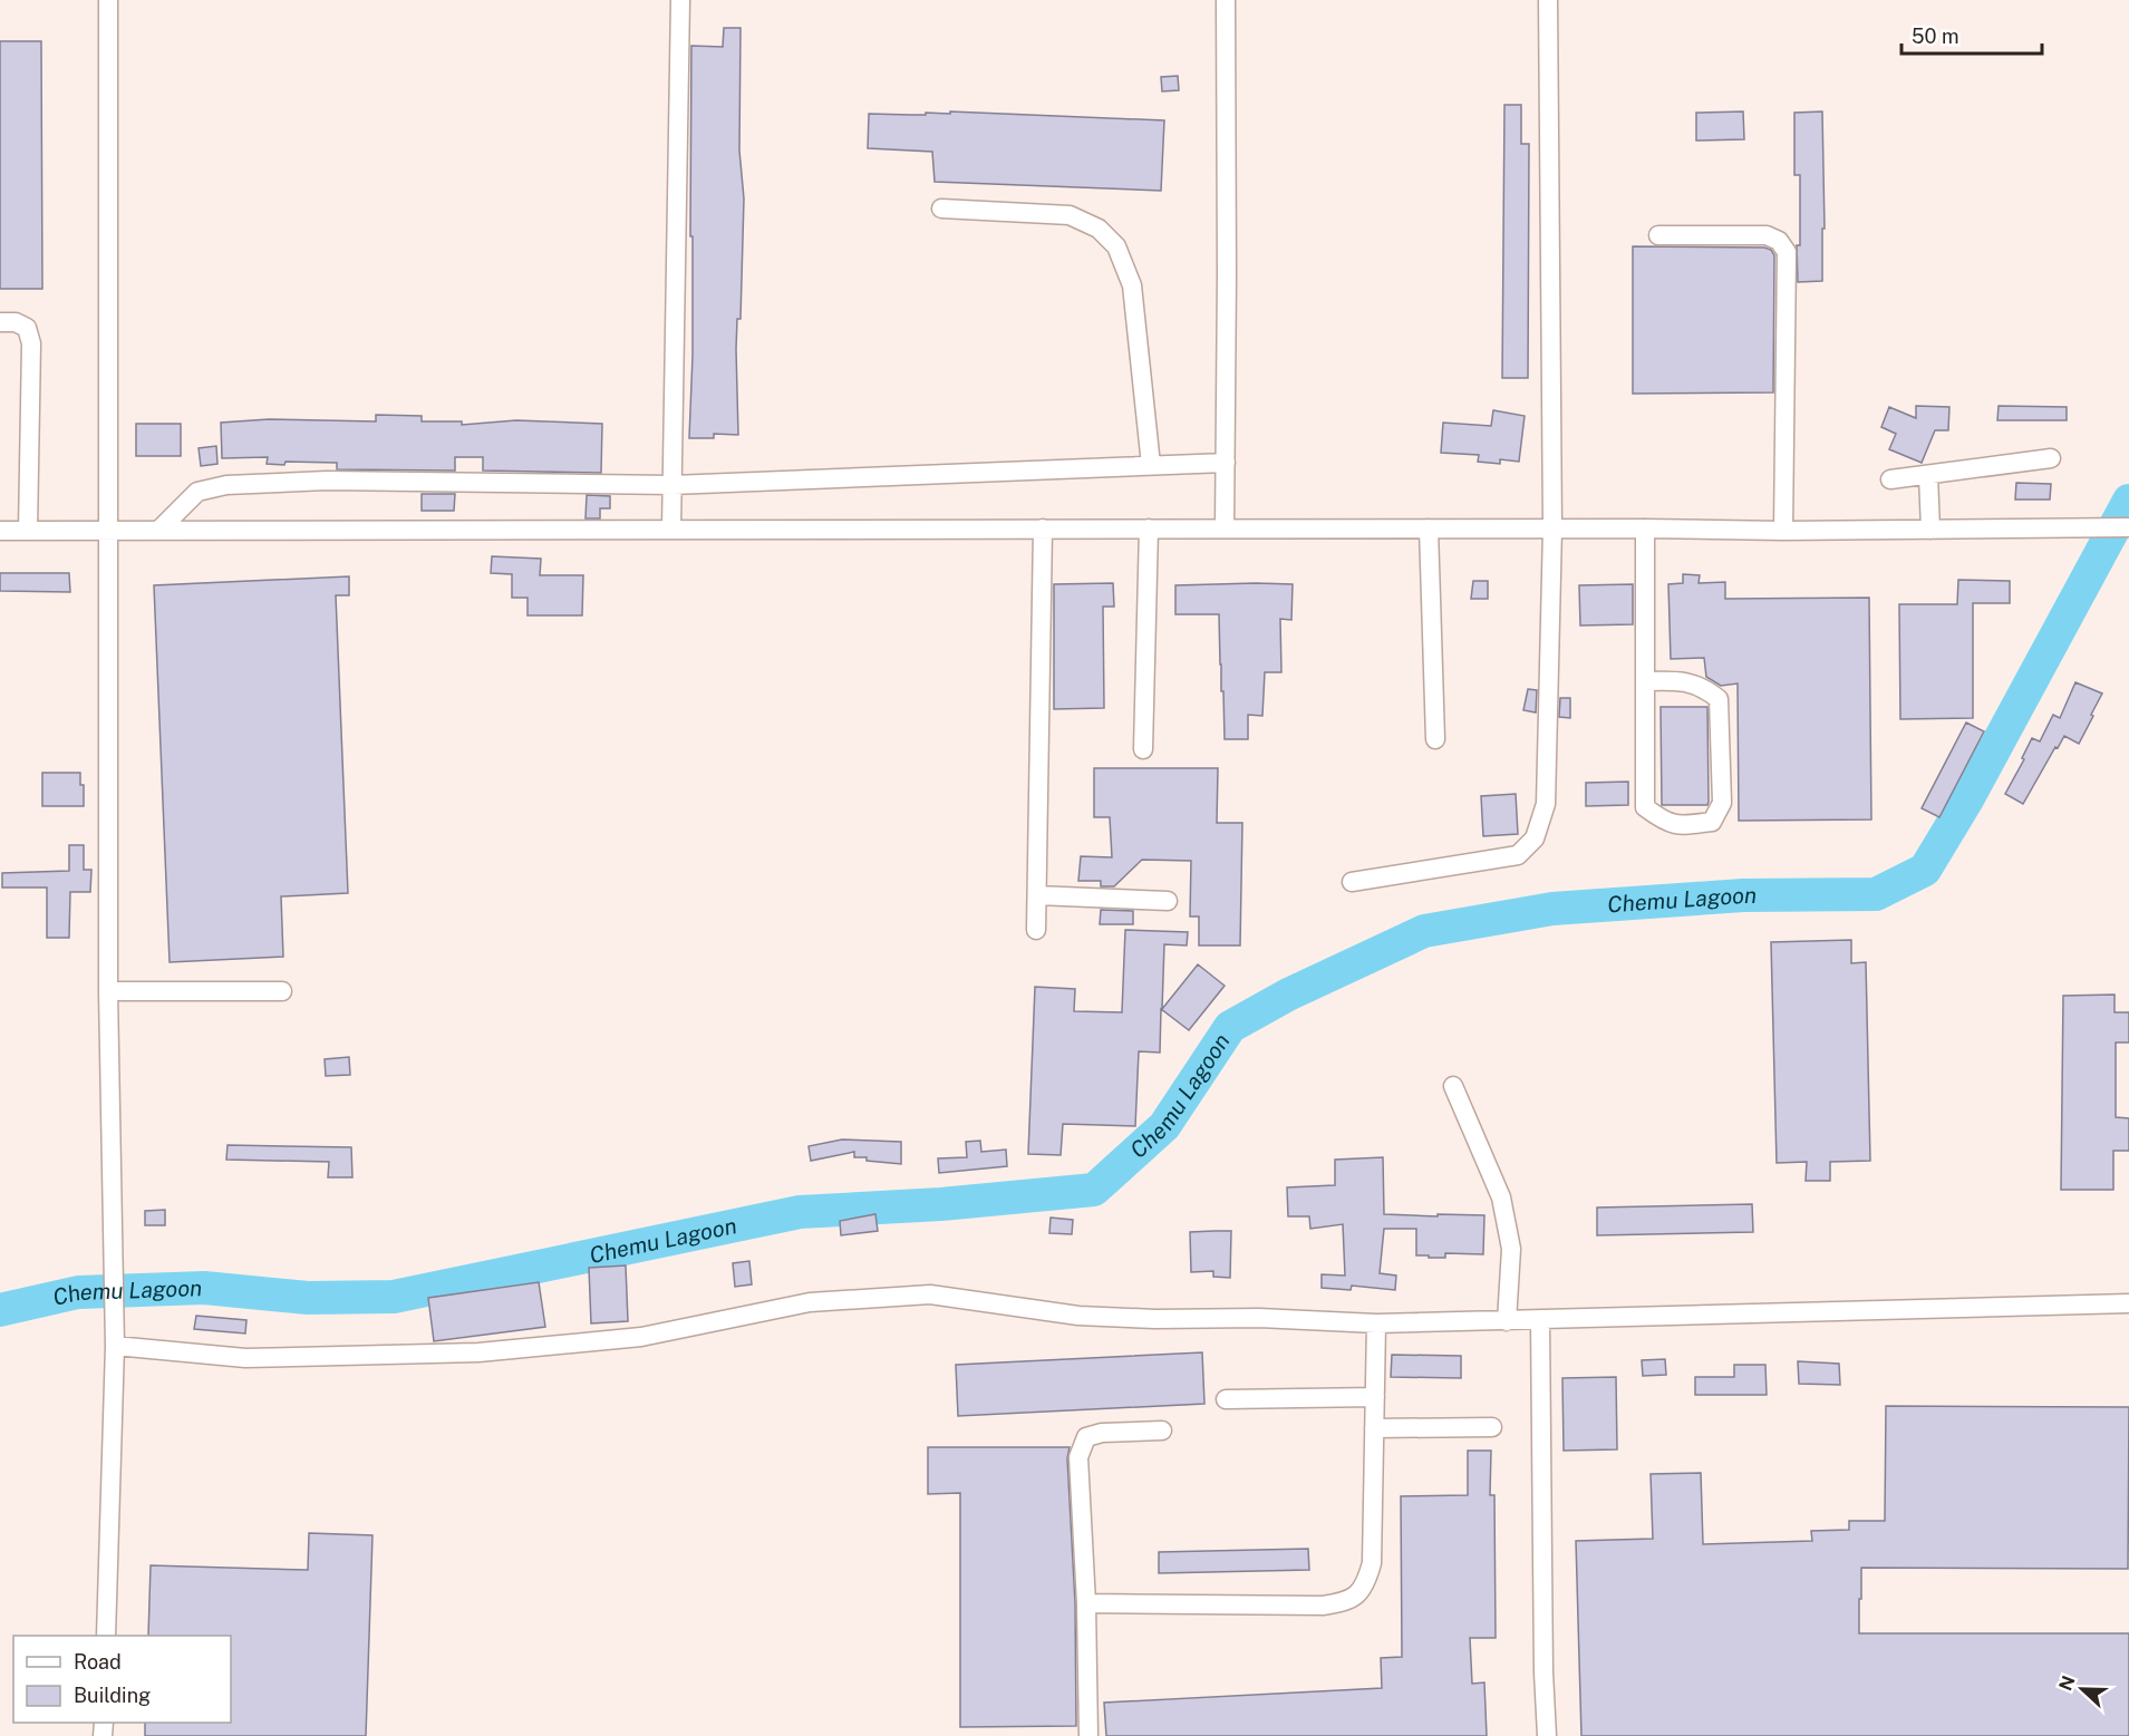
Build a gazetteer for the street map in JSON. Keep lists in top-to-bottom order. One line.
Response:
{"water":["Chemu Lagoon"],"legend":["Road","Building"],"scale_bar":"50 m","north":"left"}
